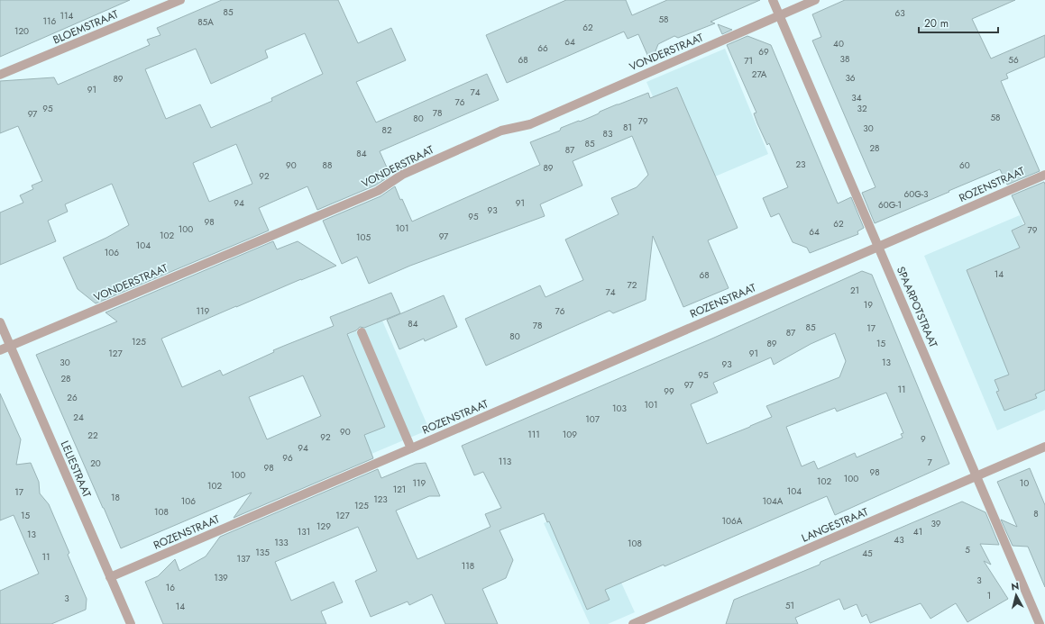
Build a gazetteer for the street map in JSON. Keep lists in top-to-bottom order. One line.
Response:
{"streets":{"street":["BLOEMSTRAAT","VONDERSTRAAT","ROZENSTRAAT","SPAARPOTSTRAAT","LELIESTRAAT","LANGESTRAAT"]},"crossings":[["VONDERSTRAAT","SPAARPOTSTRAAT"],["VONDERSTRAAT","LELIESTRAAT"],["ROZENSTRAAT","SPAARPOTSTRAAT"],["ROZENSTRAAT","LELIESTRAAT"],["SPAARPOTSTRAAT","LANGESTRAAT"]],"house_numbers":["85","63","114","58","116","85A","62","120","64","40","66","69","38","68","56","71","27A","36","89","91","74","34","76","95","32","78","97","58","80","79","81","30","82","83","85","28","87","84","23","90","88","60","89","92","60G-3","94","91","60G-1","93","95","98","62","101","100","79","64","102","97","105","104","106","14","68","72","21","74","19","119","76","84","78","85","17","87","80","125","89","15","127","91","30","13","93","95","28","97","11","99","26","101","103","24","107","90","111","109","22","92","9","94","96","113","7","20","98","98","100","100","102","119","10","102","121","104","17","18","123","106","104A","125","108","8","15","127","106A","39","129","131","41","13","43","133","108","5","135","45","11","137","118","139","3","16","1","3","51","14"],"scale_bar":"20 m","north":"top"}
